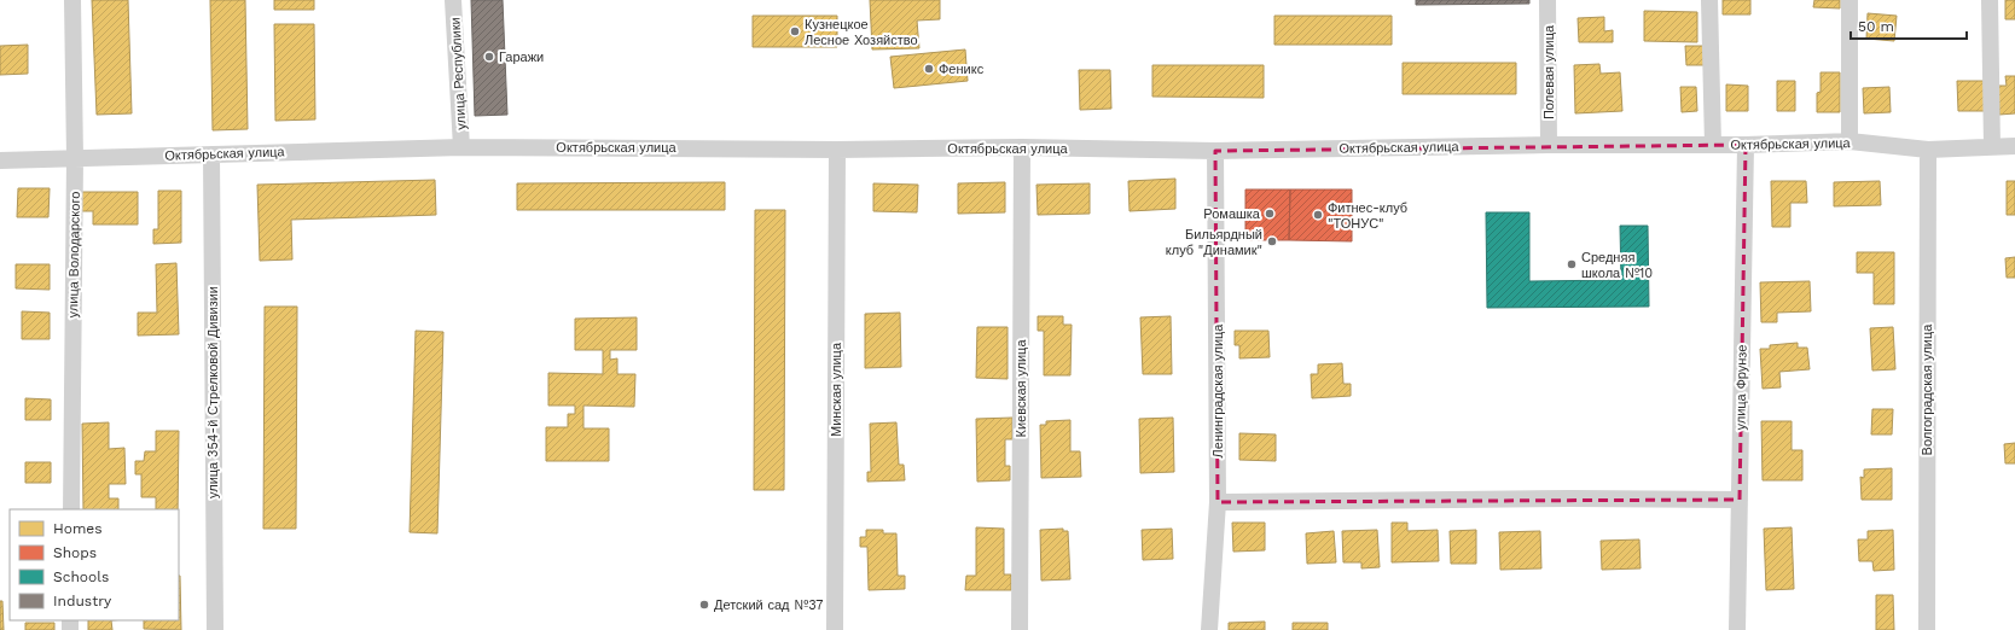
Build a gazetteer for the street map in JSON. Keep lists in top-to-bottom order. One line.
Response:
{"streets":{"street":["Полевая улица","улица Республики","Октябрьская улица","улица Володарского","улица Фрунзе","Киевская улица","Минская улица","Волгоградская улица","Ленинградская улица","улица 354-й Стрелковой Дивизии"]},"crossings":[["Полевая улица","Октябрьская улица"],["улица Республики","Октябрьская улица"],["Октябрьская улица","улица Володарского"],["Октябрьская улица","улица Фрунзе"],["Октябрьская улица","Киевская улица"],["Октябрьская улица","Минская улица"],["Октябрьская улица","Волгоградская улица"],["Октябрьская улица","Ленинградская улица"],["Октябрьская улица","улица 354-й Стрелковой Дивизии"]],"places":["Кузнецкое Лесное Хозяйство","Гаражи","Феникс","Ромашка","Фитнес-клуб \"ТОНУС\"","Бильярдный клуб \"Динамик\"","Средняя школа №10","Детский сад №37"],"legend":["Homes","Shops","Schools","Industry"],"scale_bar":"50 m"}
